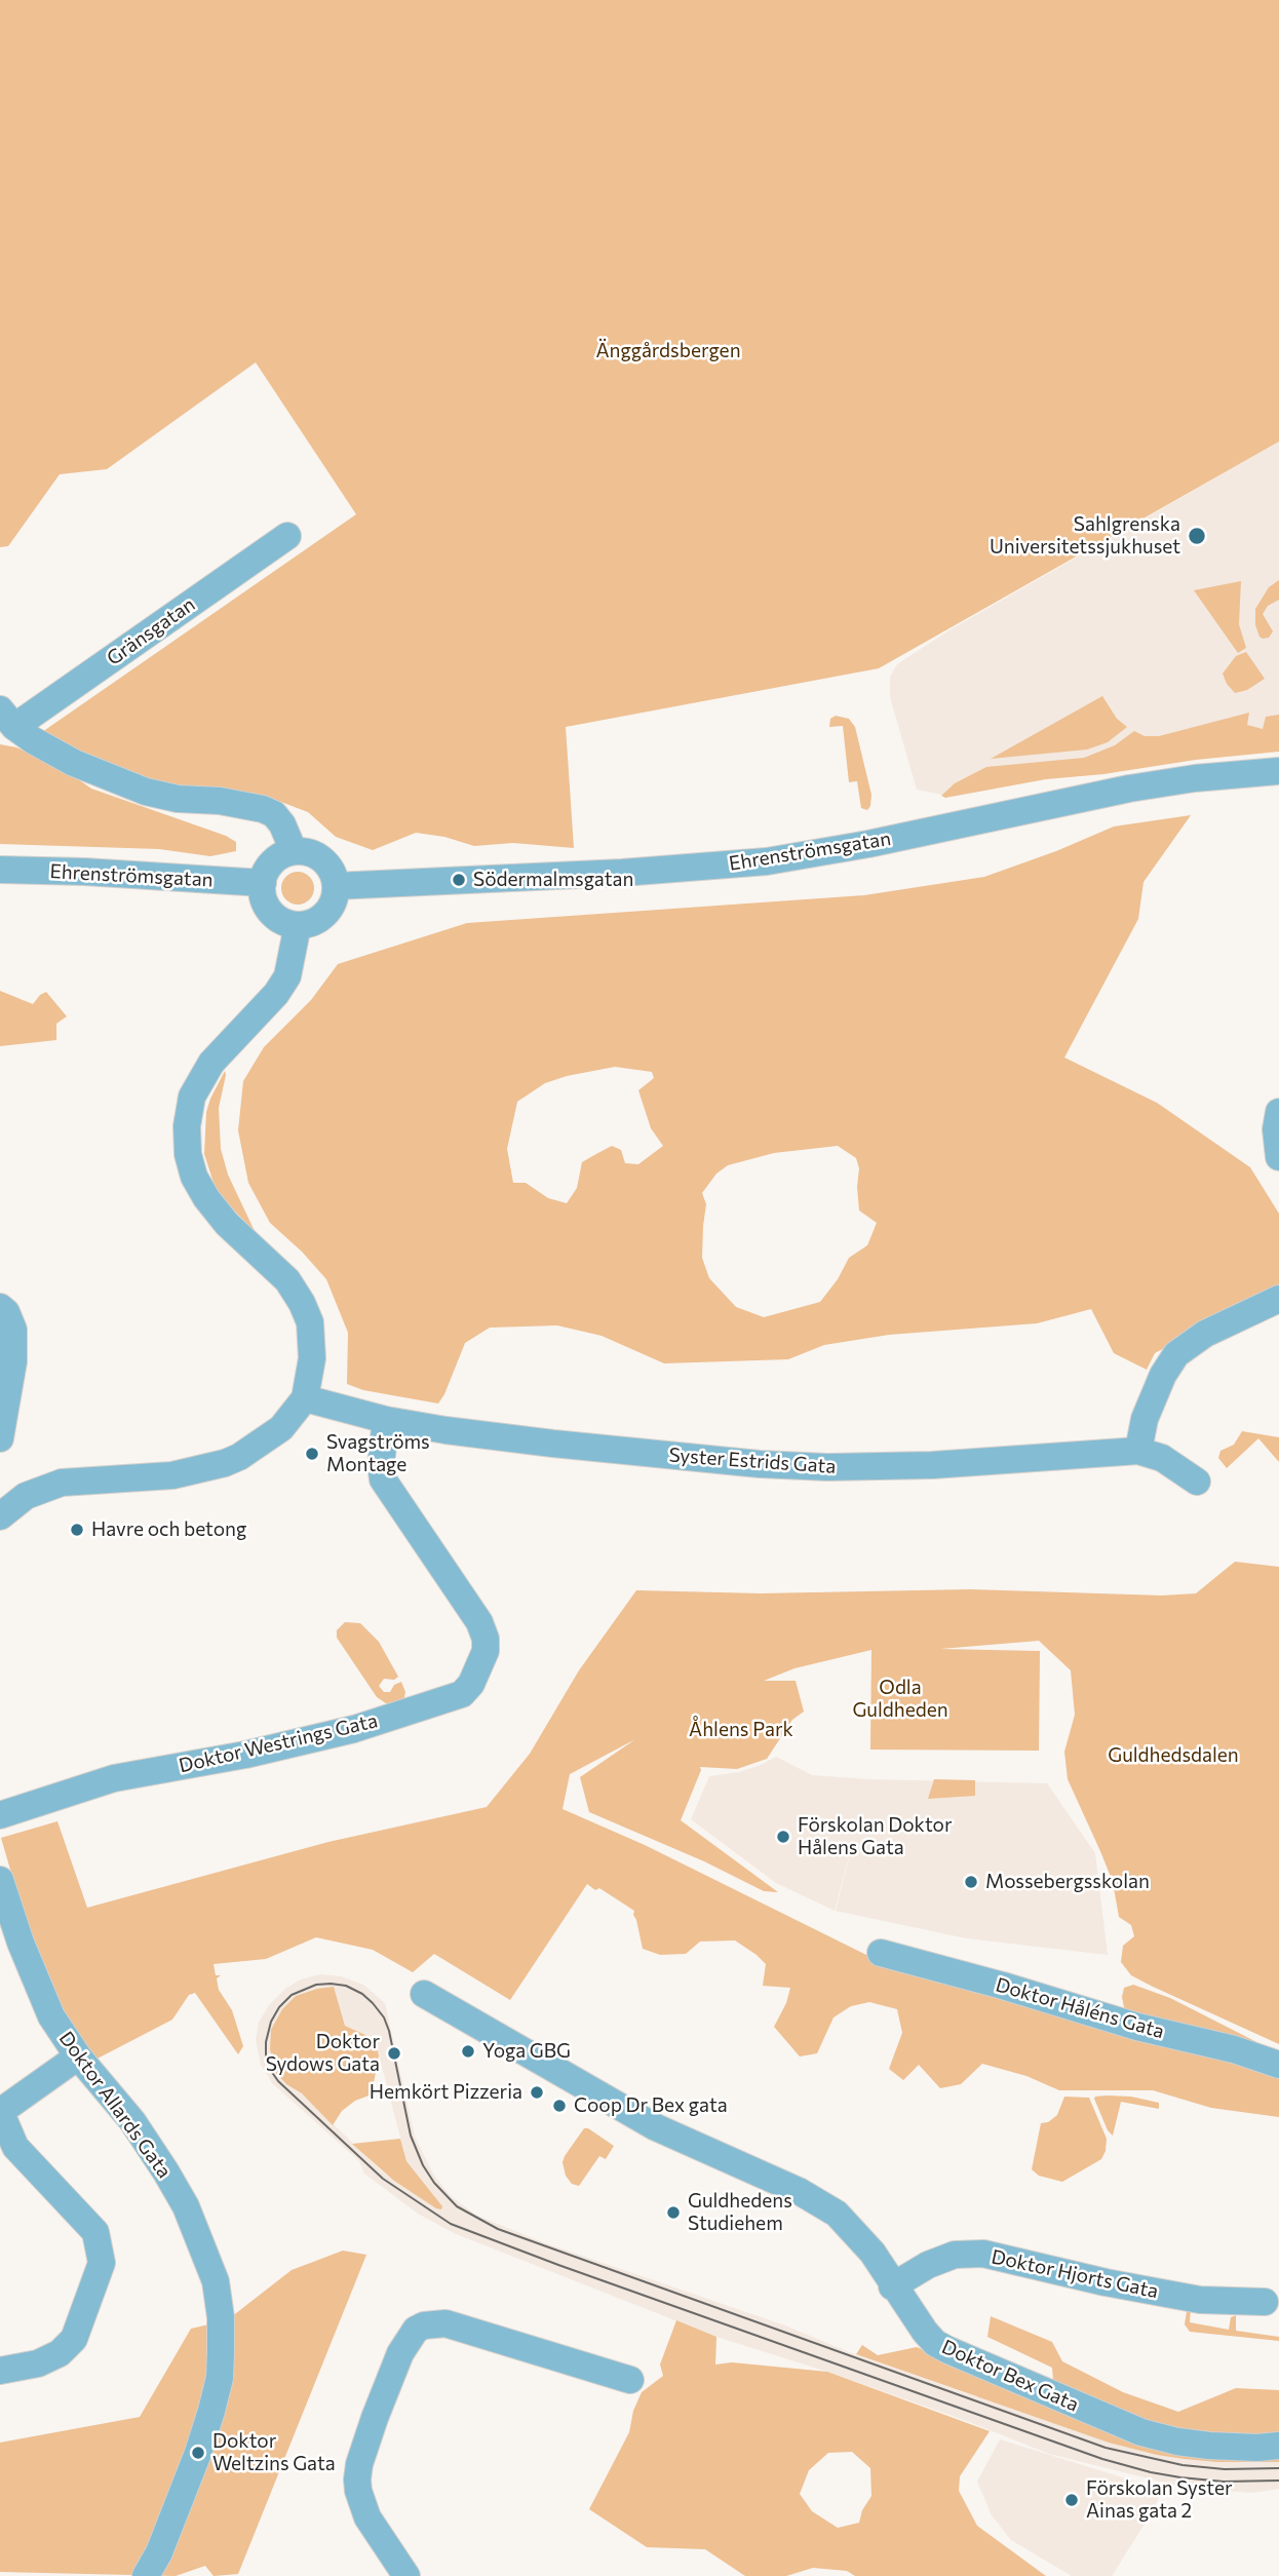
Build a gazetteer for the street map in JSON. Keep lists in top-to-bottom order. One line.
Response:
{"streets":{"street":["Gränsgatan","Ehrenströmsgatan","Syster Estrids Gata","Doktor Westrings Gata","Doktor Håléns Gata","Doktor Allards Gata","Doktor Hjorts Gata","Doktor Bex Gata"]},"crossings":[["Syster Estrids Gata","Doktor Westrings Gata"],["Doktor Hjorts Gata","Doktor Bex Gata"]],"parks":["Änggårdsbergen","Odla Guldheden","Åhlens Park","Guldhedsdalen"],"places":["Sahlgrenska Universitetssjukhuset","Södermalmsgatan","Svagströms Montage","Havre och betong","Förskolan Doktor Hålens Gata","Mossebergsskolan","Yoga GBG","Doktor Sydows Gata","Hemkört Pizzeria","Coop Dr Bex gata","Guldhedens Studiehem","Doktor Weltzins Gata","Förskolan Syster Ainas gata 2"]}
